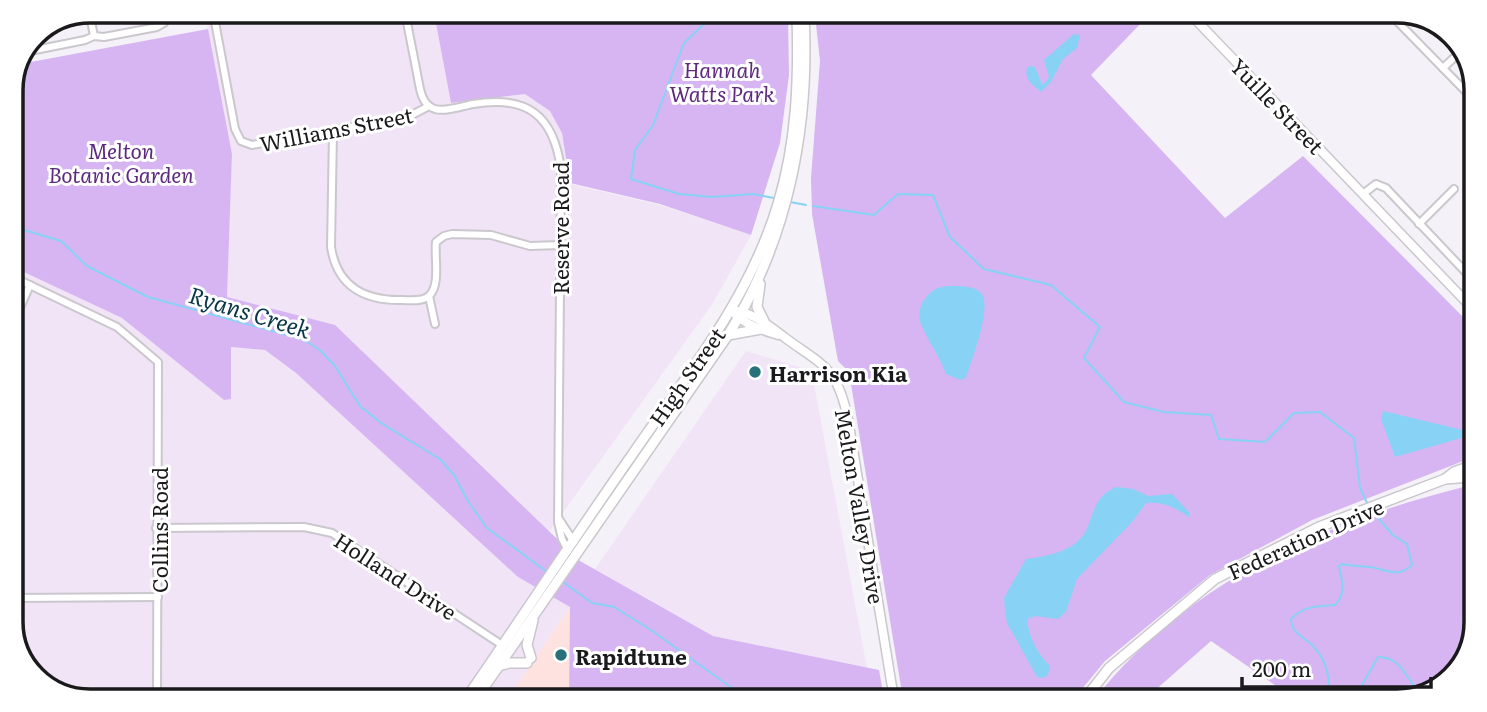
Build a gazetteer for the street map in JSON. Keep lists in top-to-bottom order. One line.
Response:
{"streets":{"main road":["High Street","Federation Drive"],"street":["Yuille Street","Williams Street","Reserve Road","Melton Valley Drive","Collins Road","Holland Drive"]},"crossings":[["Williams Street","Reserve Road"],["Reserve Road","High Street"],["High Street","Melton Valley Drive"],["High Street","Holland Drive"],["Collins Road","Holland Drive"]],"water":["Ryans Creek"],"parks":["Hannah Watts Park","Melton Botanic Garden"],"places":["Harrison Kia","Rapidtune"],"scale_bar":"200 m"}
